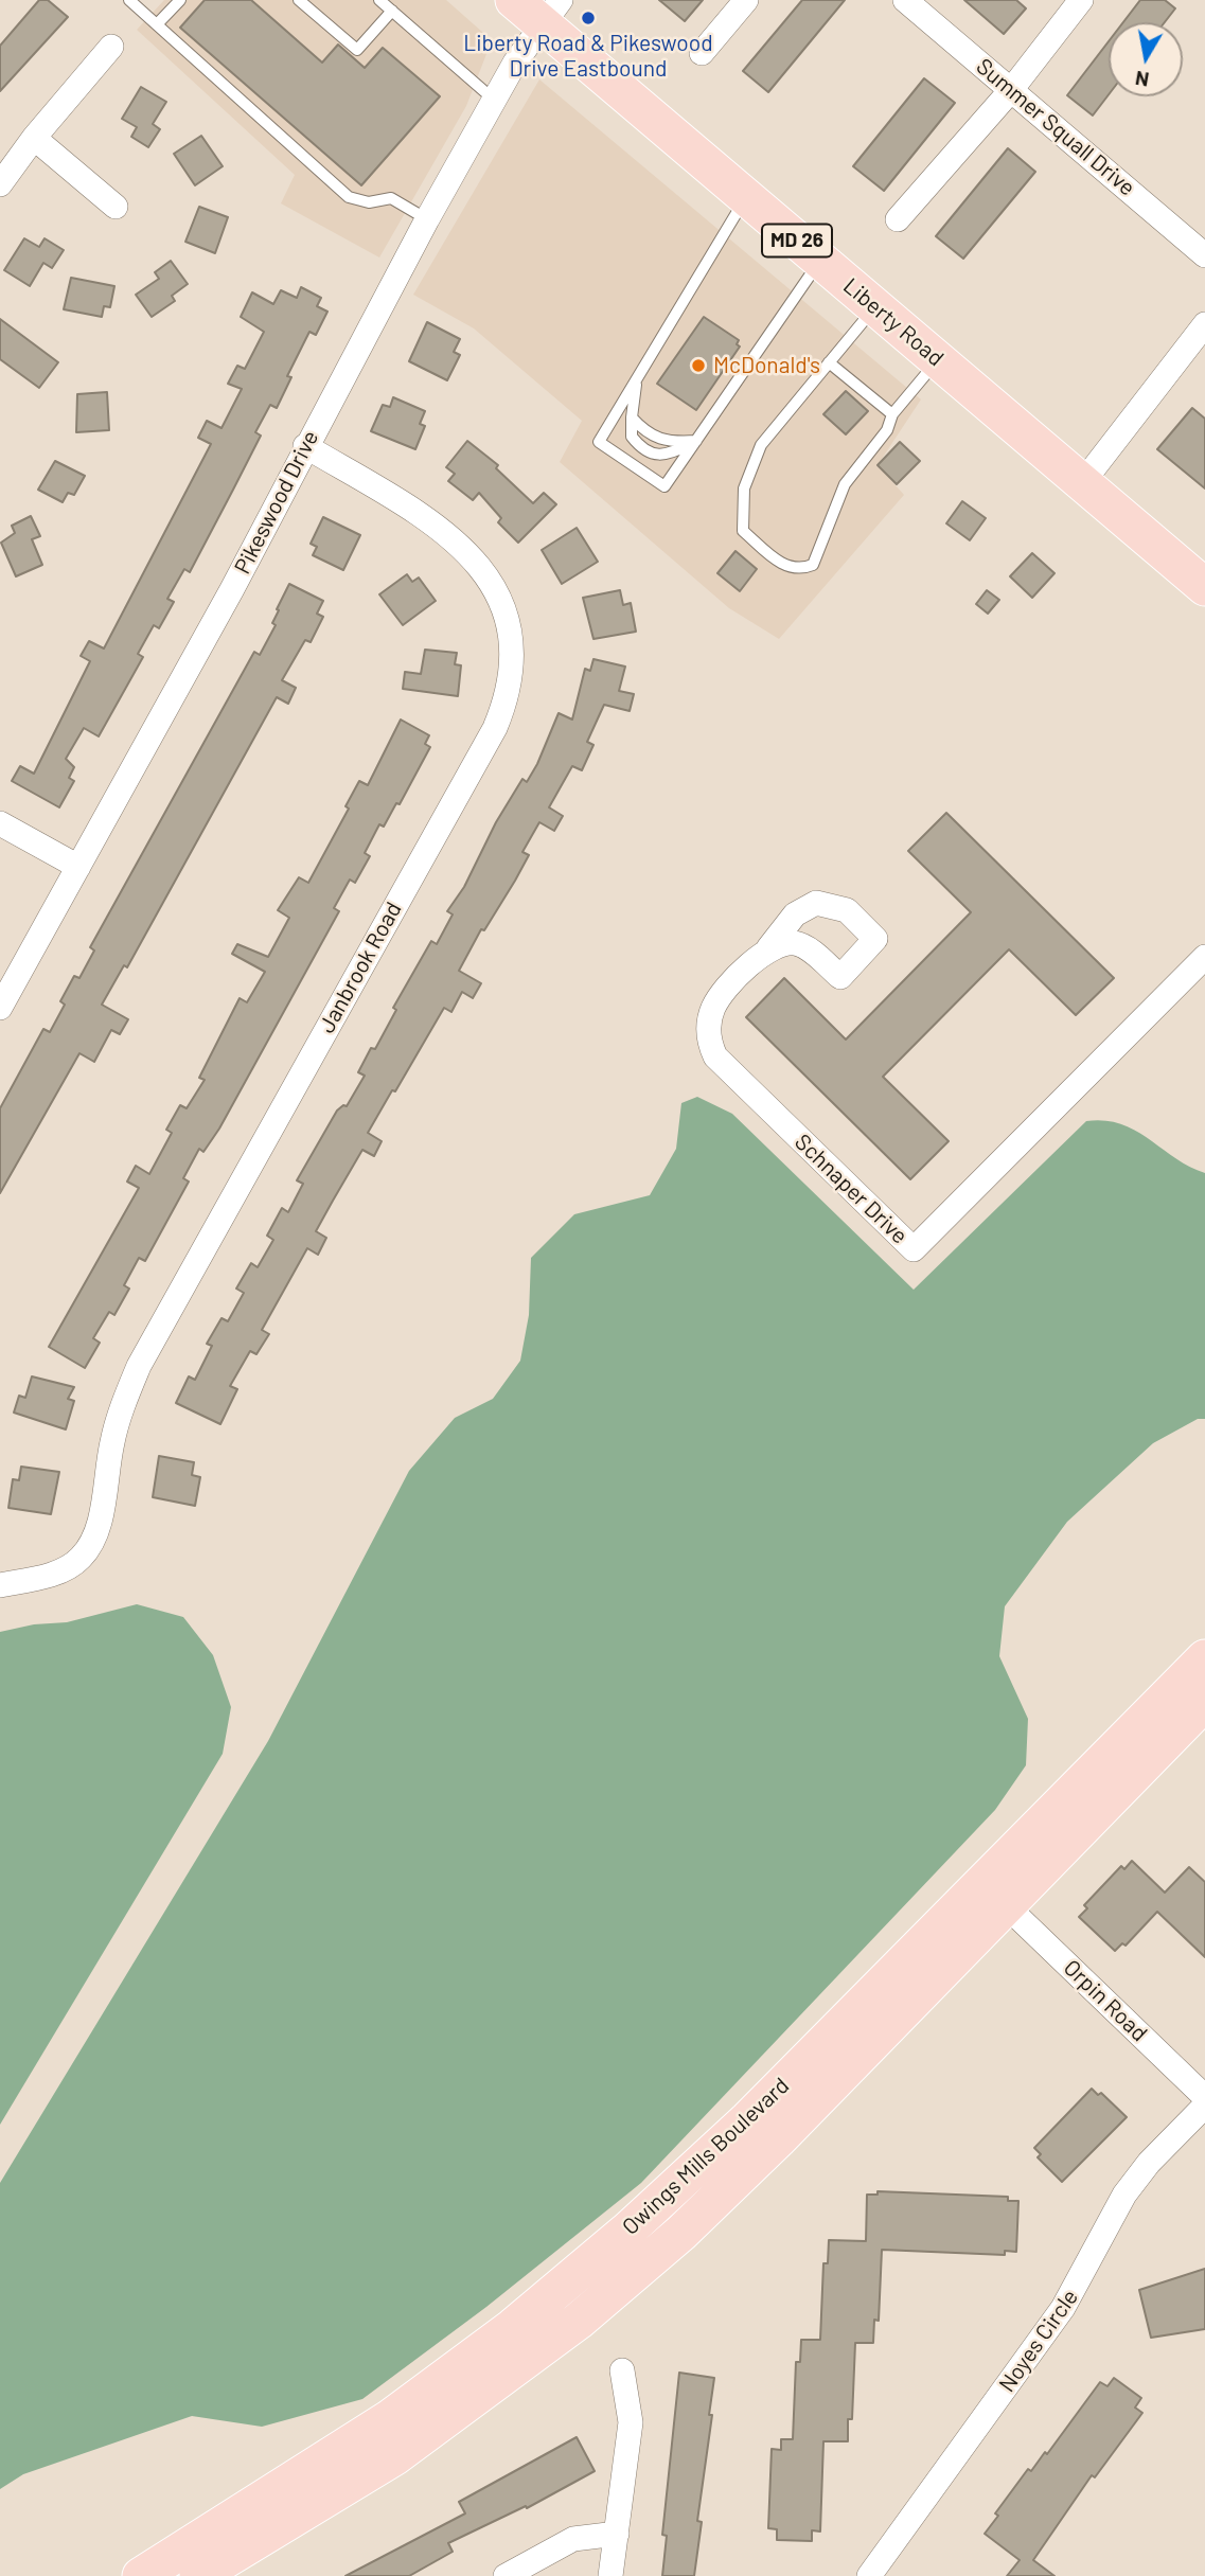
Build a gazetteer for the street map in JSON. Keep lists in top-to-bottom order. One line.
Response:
{"streets":{"main road":["MD 26","Liberty Road","Owings Mills Boulevard"],"street":["Summer Squall Drive","Pikeswood Drive","Janbrook Road","Schnaper Drive","Orpin Road","Noyes Circle"]},"crossings":[["Liberty Road","Pikeswood Drive"],["Pikeswood Drive","Janbrook Road"],["Orpin Road","Owings Mills Boulevard"]],"places":["Liberty Road & Pikeswood Drive Eastbound","McDonald's"],"north":"bottom"}
